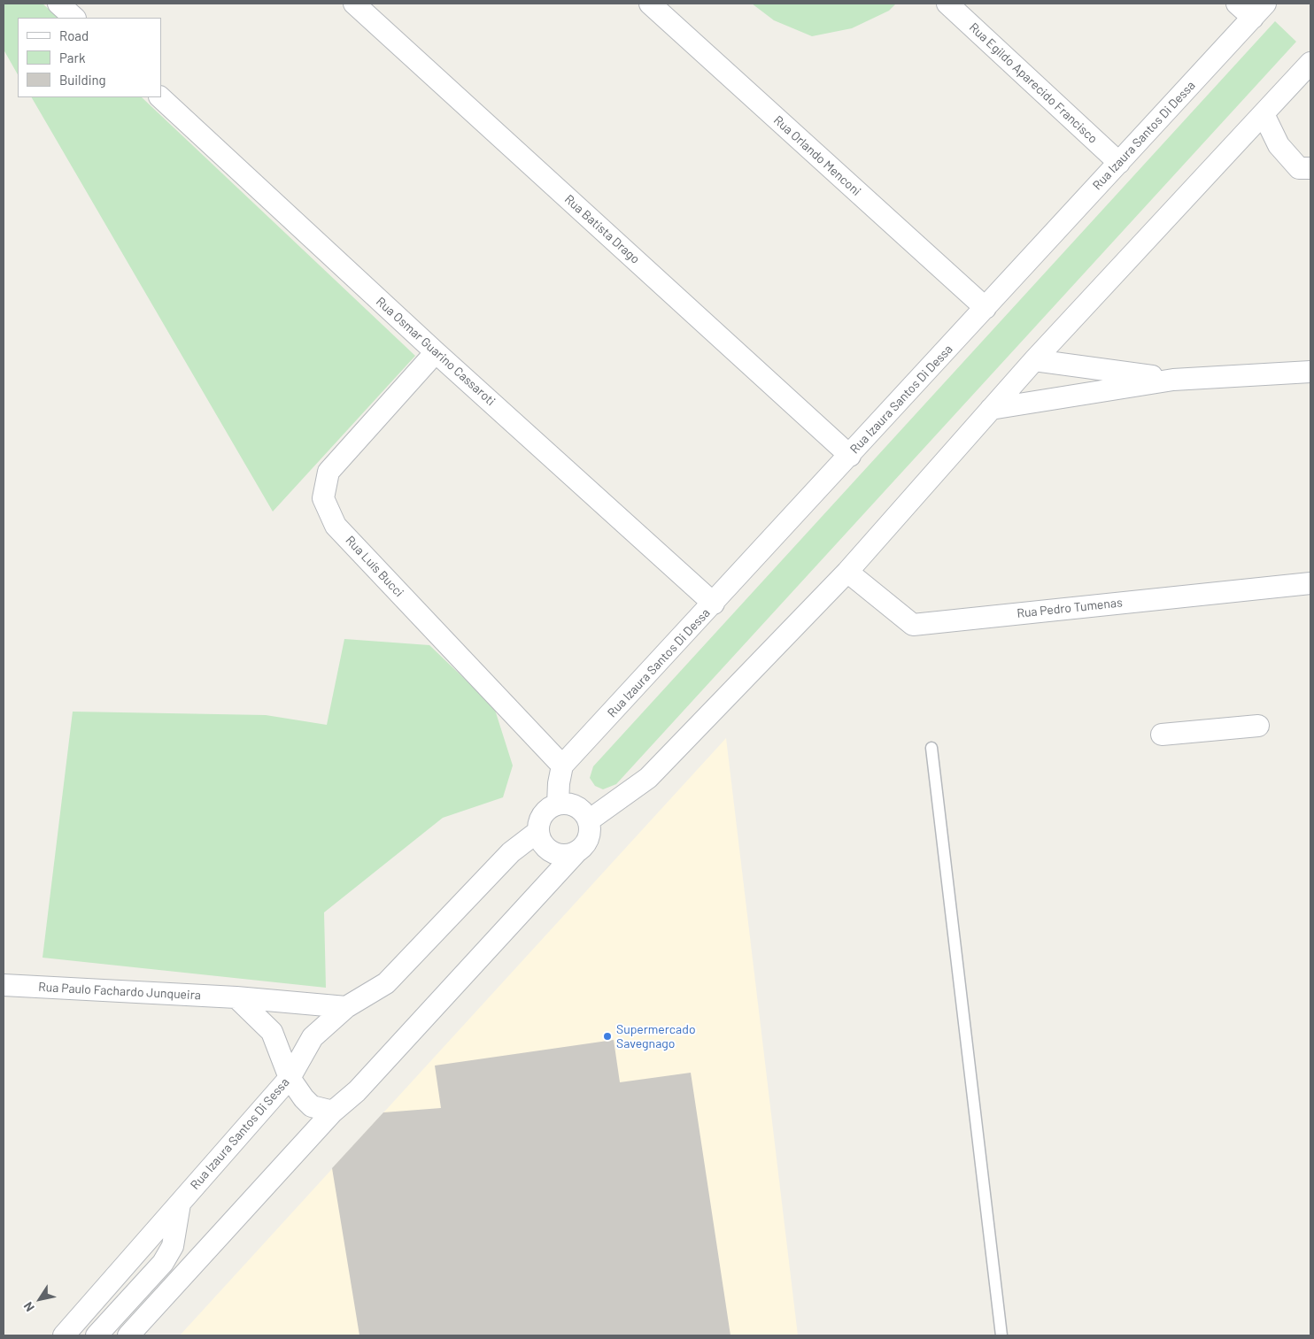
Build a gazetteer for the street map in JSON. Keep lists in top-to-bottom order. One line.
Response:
{"streets":{"street":["Rua Egildo Aparecido Francisco","Rua Izaura Santos Di Dessa","Rua Orlando Menconi","Rua Batista Drago","Rua Osmar Guarino Cassaroti","Rua Luís Bucci","Rua Pedro Tumenas","Rua Paulo Fachardo Junqueira","Rua Izaura Santos Di Sessa"]},"crossings":[["Rua Egildo Aparecido Francisco","Rua Izaura Santos Di Dessa"],["Rua Izaura Santos Di Dessa","Rua Orlando Menconi"],["Rua Izaura Santos Di Dessa","Rua Batista Drago"],["Rua Izaura Santos Di Dessa","Rua Osmar Guarino Cassaroti"],["Rua Izaura Santos Di Dessa","Rua Luís Bucci"],["Rua Osmar Guarino Cassaroti","Rua Luís Bucci"],["Rua Paulo Fachardo Junqueira","Rua Izaura Santos Di Sessa"]],"places":["Supermercado Savegnago"],"legend":["Road","Park","Building"],"north":"bottom left"}
